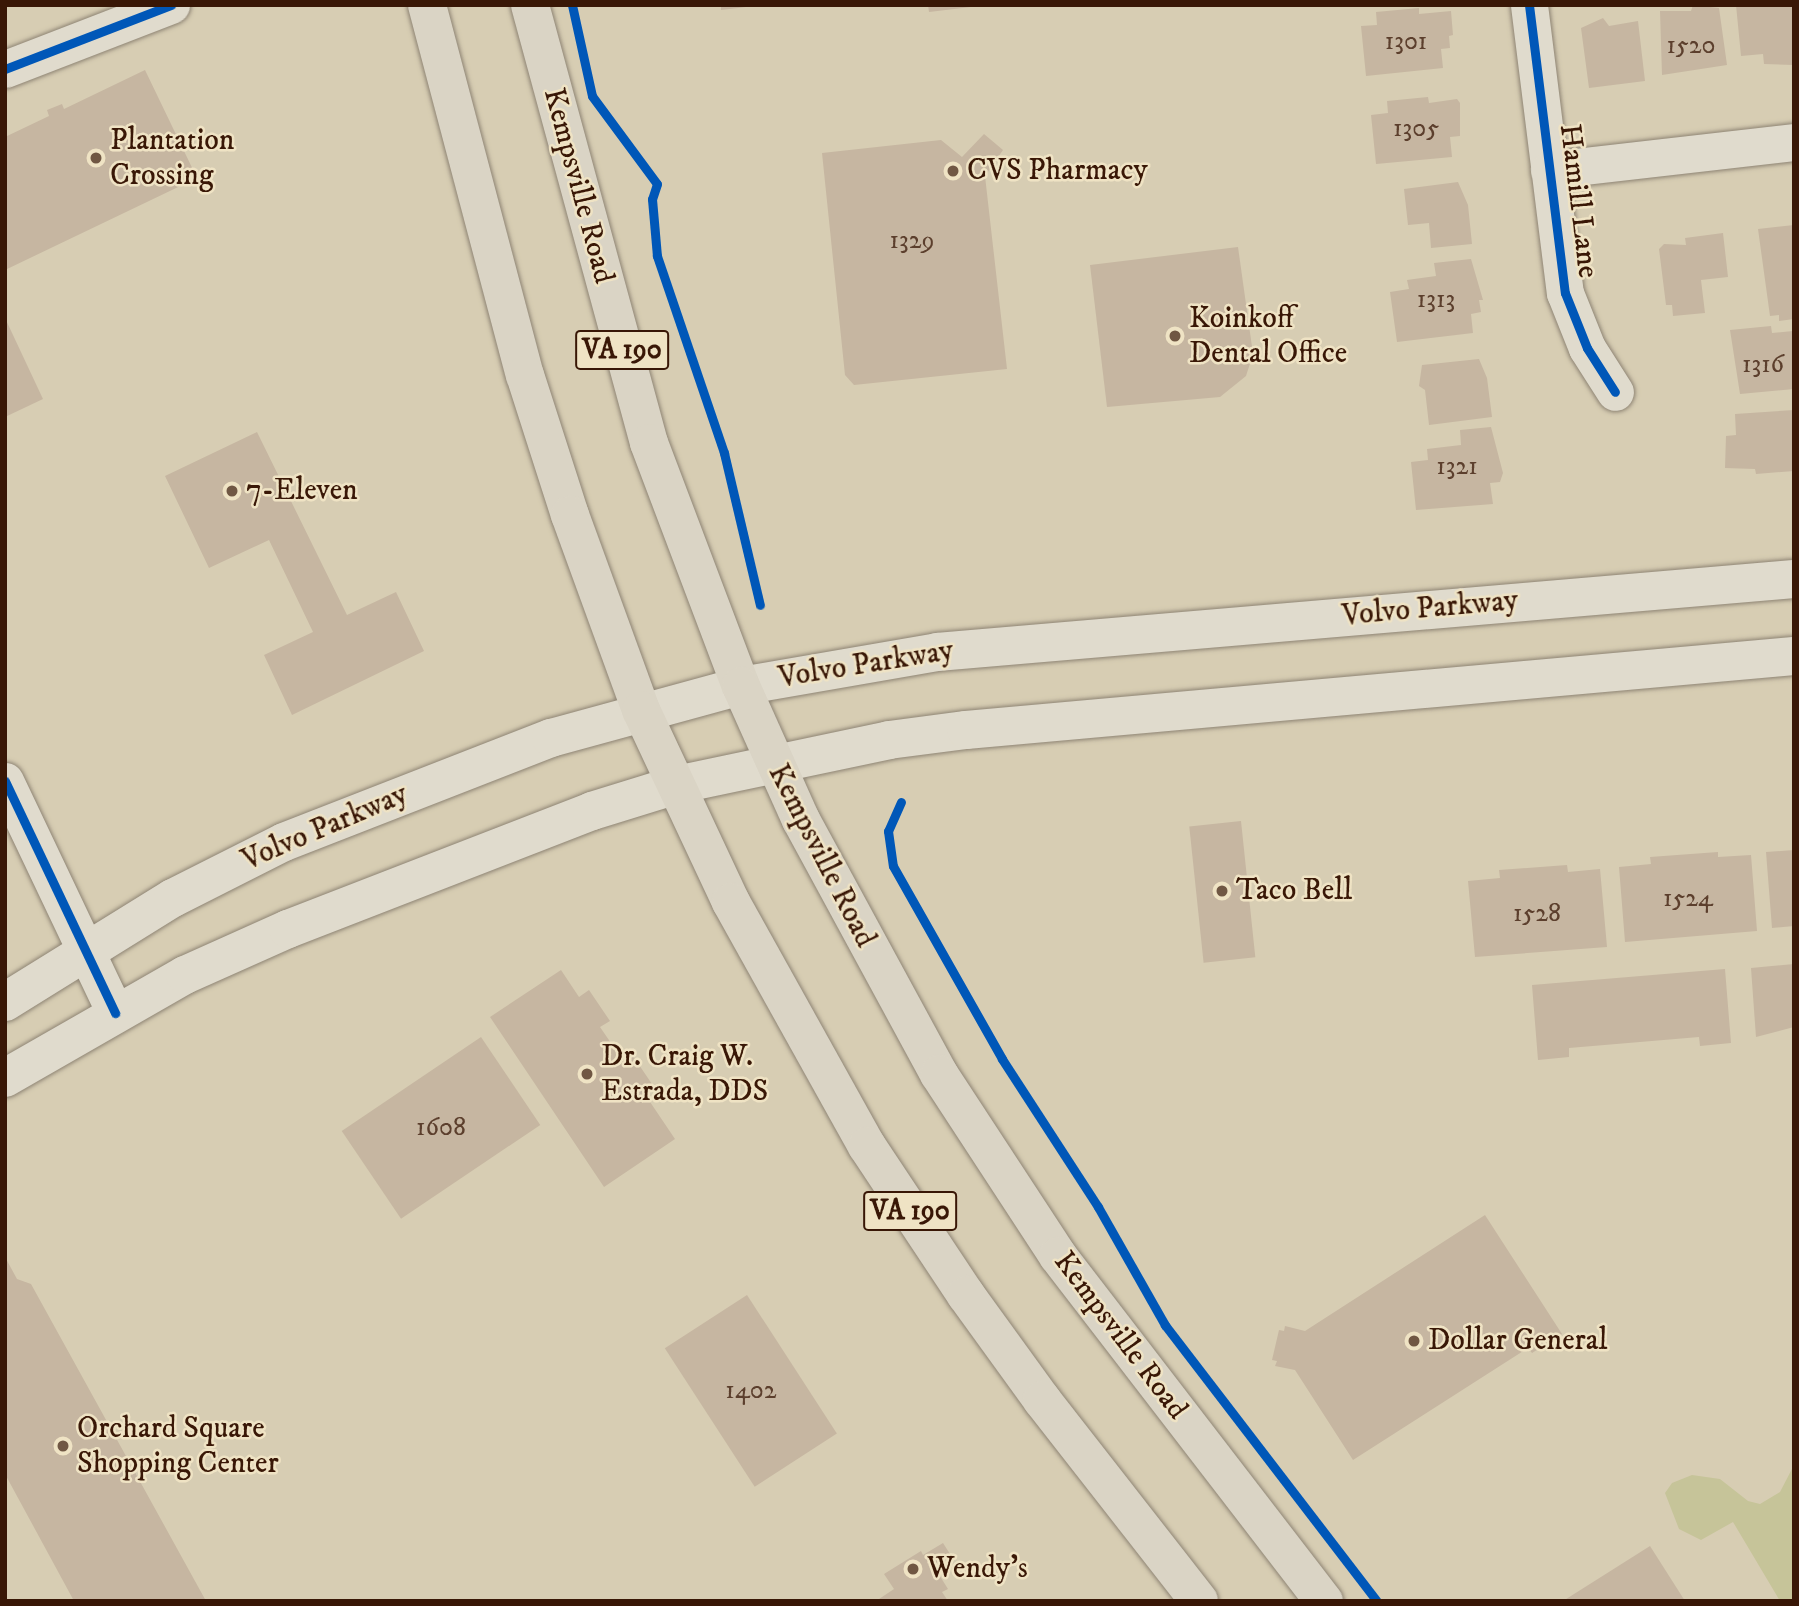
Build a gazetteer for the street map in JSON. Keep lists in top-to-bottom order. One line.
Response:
{"streets":{"main road":["Kempsville Road","VA 190","Volvo Parkway"],"street":["Hamill Lane"]},"crossings":[["Kempsville Road","Volvo Parkway"],["VA 190","Volvo Parkway"]],"places":["Plantation Crossing","CVS Pharmacy","Koinkoff Dental Office","7-Eleven","Taco Bell","Dr. Craig W. Estrada, DDS","Dollar General","Orchard Square Shopping Center","Wendy's"],"house_numbers":["1301","1520","1305","1329","1313","1316","1321","1524","1528","1608","1402"]}
